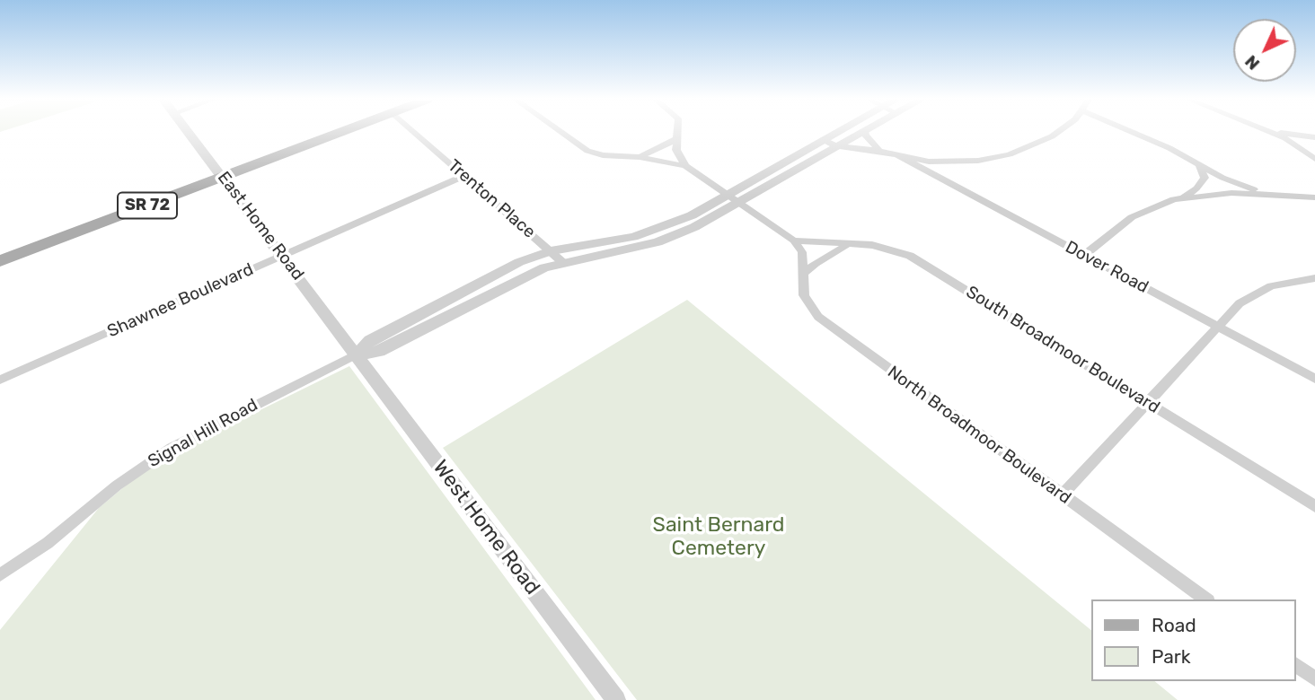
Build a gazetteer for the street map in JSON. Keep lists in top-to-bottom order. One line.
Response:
{"streets":{"main road":["SR 72"],"street":["Trenton Place","East Home Road","Dover Road","Shawnee Boulevard","South Broadmoor Boulevard","Signal Hill Road","North Broadmoor Boulevard","West Home Road"]},"crossings":[["Trenton Place","Shawnee Boulevard"],["SR 72","East Home Road"],["East Home Road","Shawnee Boulevard"],["East Home Road","Signal Hill Road"],["East Home Road","West Home Road"],["South Broadmoor Boulevard","North Broadmoor Boulevard"],["Signal Hill Road","West Home Road"]],"parks":["Saint Bernard Cemetery"],"legend":["Road","Park"],"north":"bottom left"}
